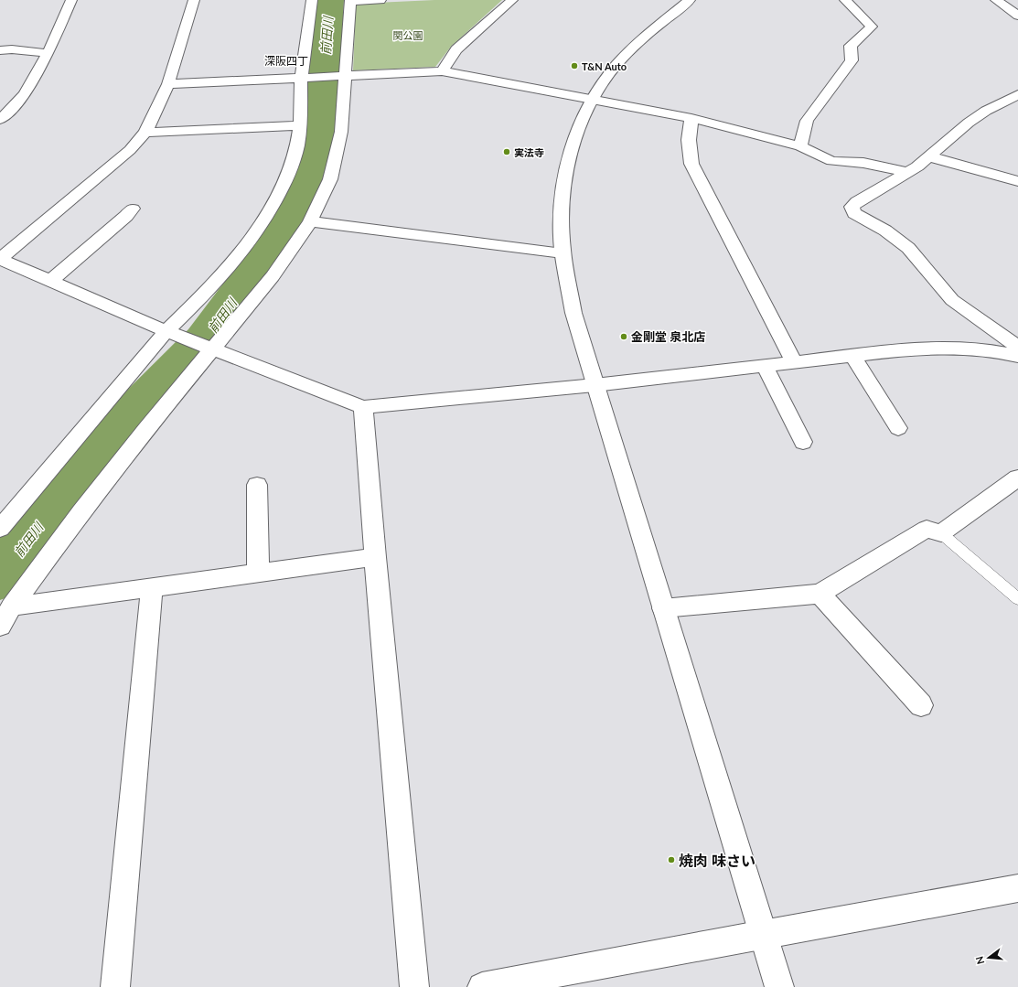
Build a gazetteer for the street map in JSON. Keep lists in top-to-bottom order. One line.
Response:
{"districts":["深阪四丁"],"water":["前田川"],"parks":["関公園"],"places":["T&N Auto","実法寺","金剛堂 泉北店","焼肉 味さい"],"north":"left"}
